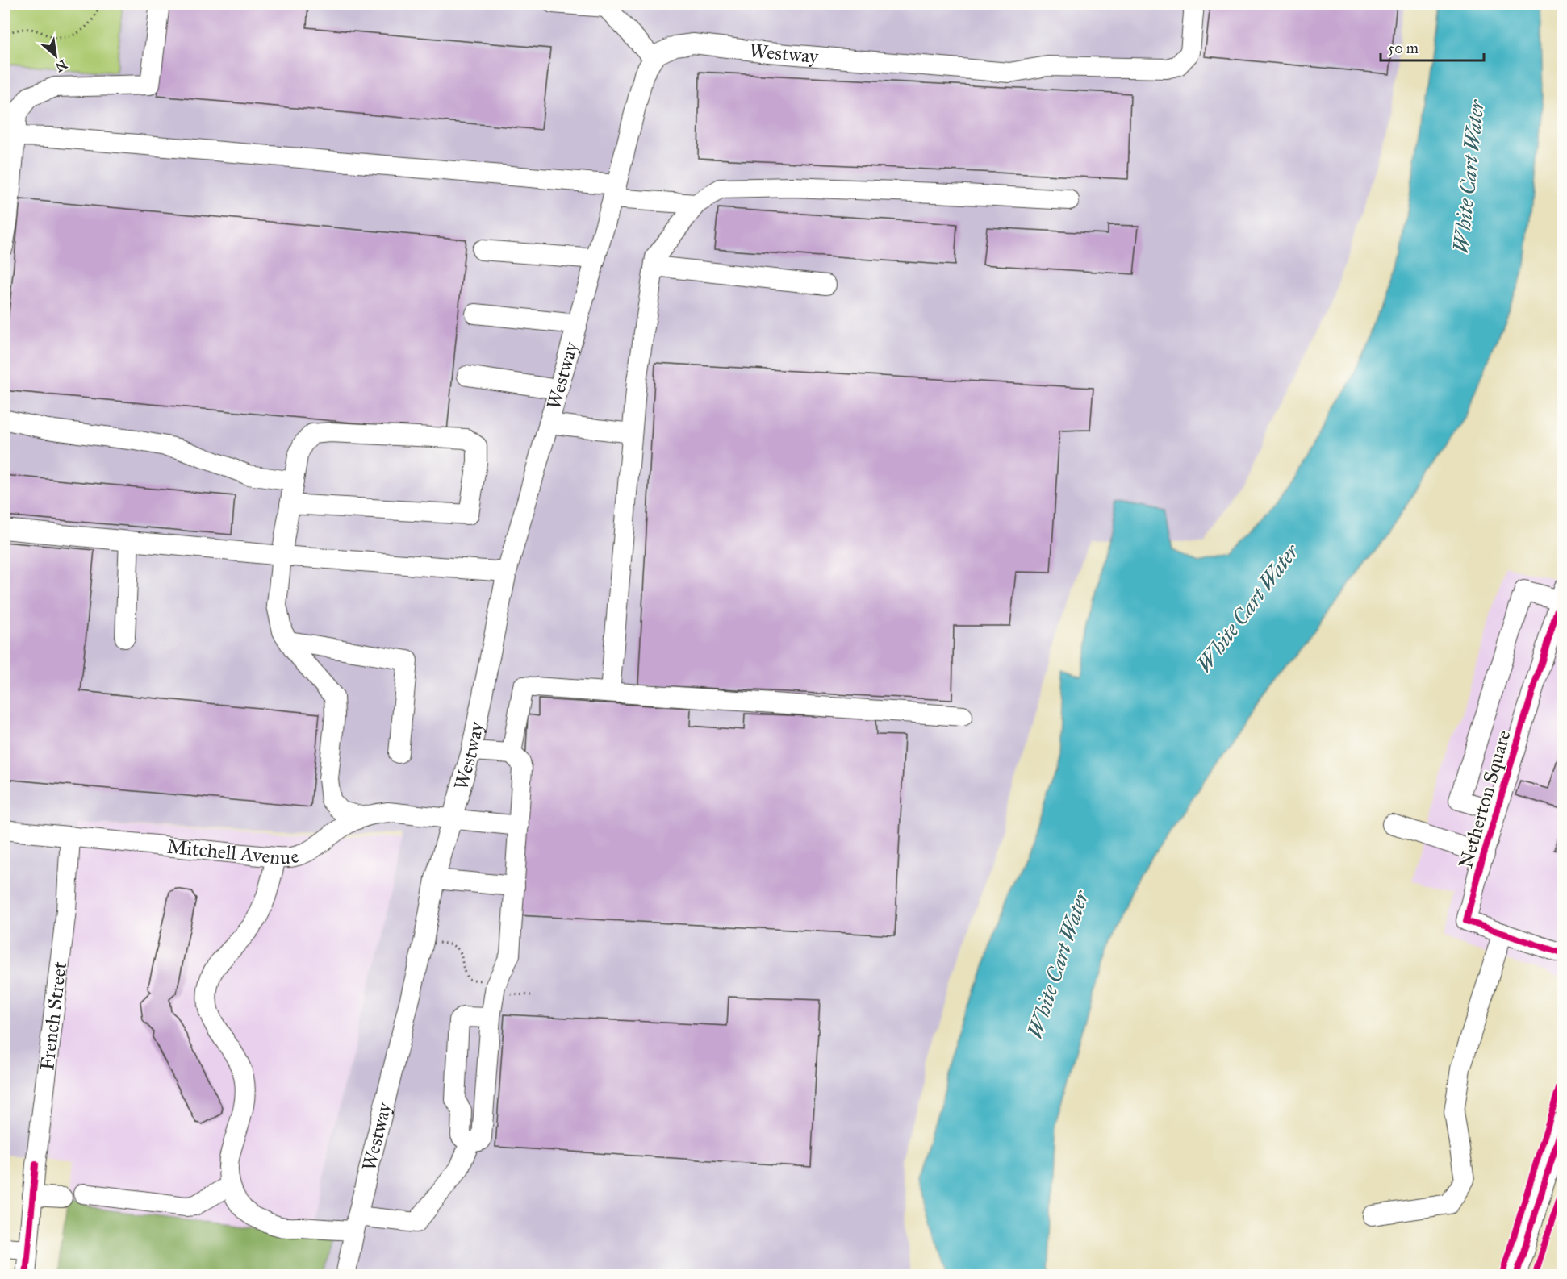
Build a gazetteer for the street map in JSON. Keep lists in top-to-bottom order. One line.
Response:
{"streets":{"street":["Westway","Netherton Square","Mitchell Avenue","French Street"]},"crossings":[["Westway","Mitchell Avenue"],["Mitchell Avenue","French Street"]],"water":["White Cart Water"],"scale_bar":"50 m","north":"bottom right"}
